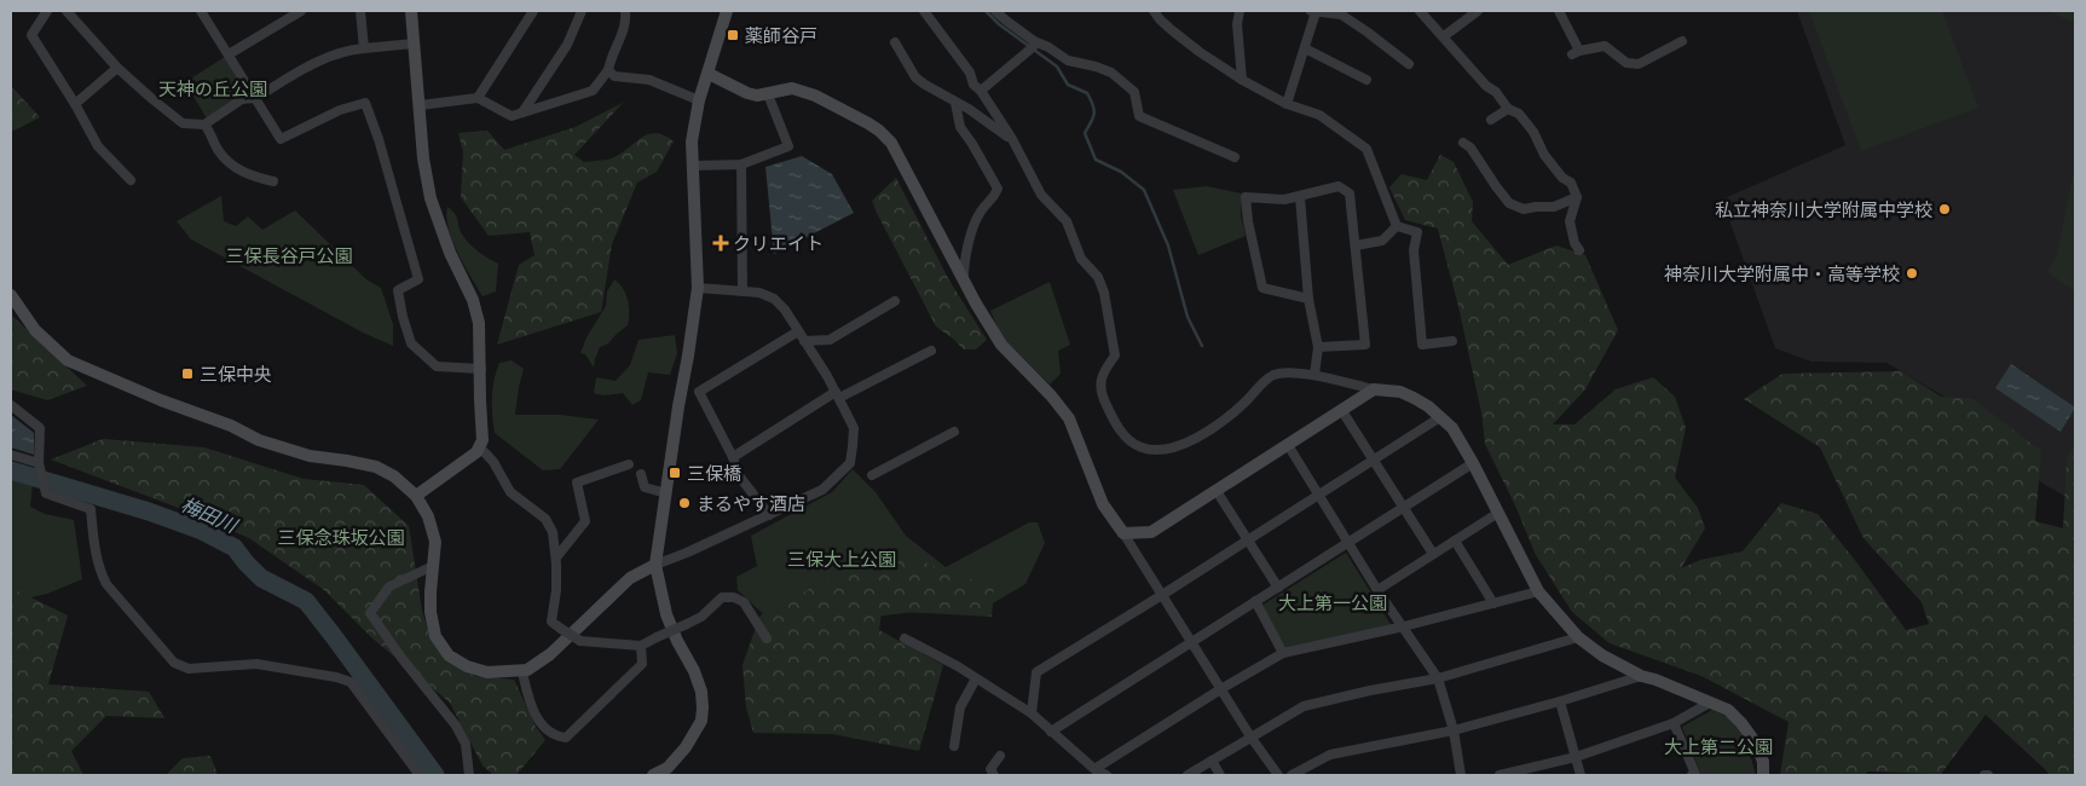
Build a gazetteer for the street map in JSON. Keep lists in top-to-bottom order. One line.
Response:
{"water":["梅田川"],"parks":["天神の丘公園","三保長谷戸公園","三保念珠坂公園","三保大上公園","大上第一公園","大上第二公園"],"places":{"transit":["薬師谷戸","三保中央","三保橋"],"other":["私立神奈川大学附属中学校","神奈川大学附属中・高等学校","まるやす酒店"],"health":["クリエイト"]}}
